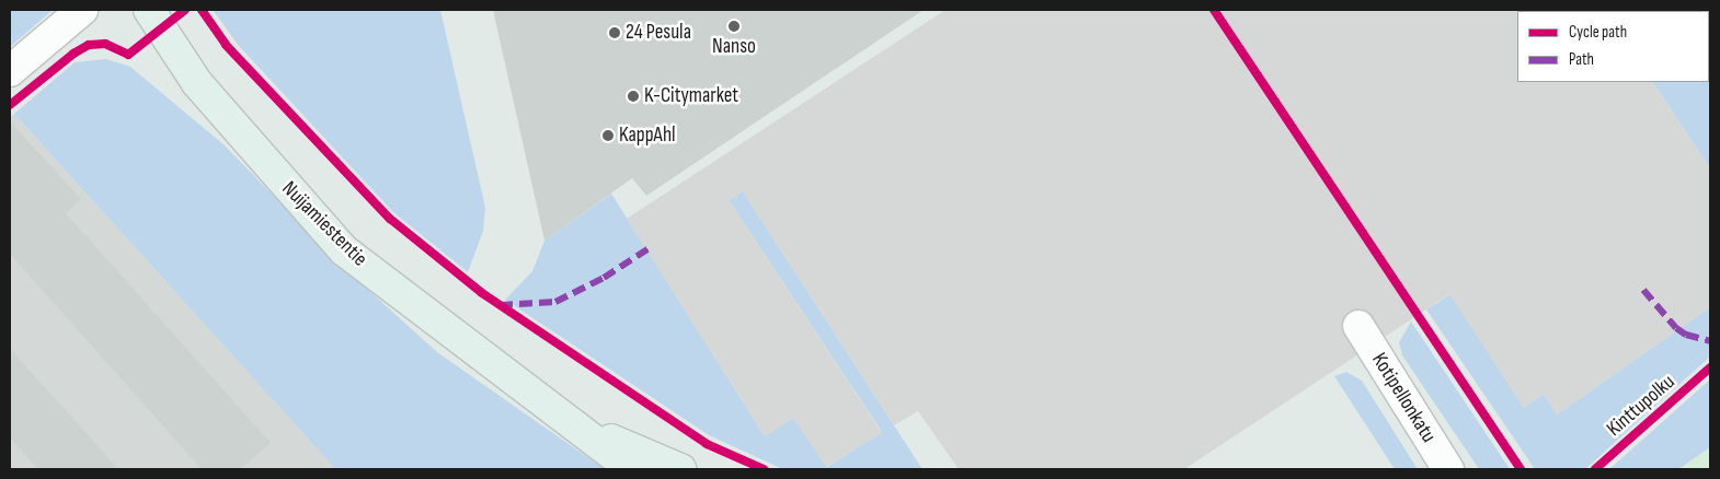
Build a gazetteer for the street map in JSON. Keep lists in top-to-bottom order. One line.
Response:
{"streets":{"main road":["Nuijamiestentie"],"street":["Kotipellonkatu"],"cycle path":["Kinttupolku"]},"places":["Nanso","24 Pesula","K-Citymarket","KappAhl"],"legend":["Cycle path","Path"]}
